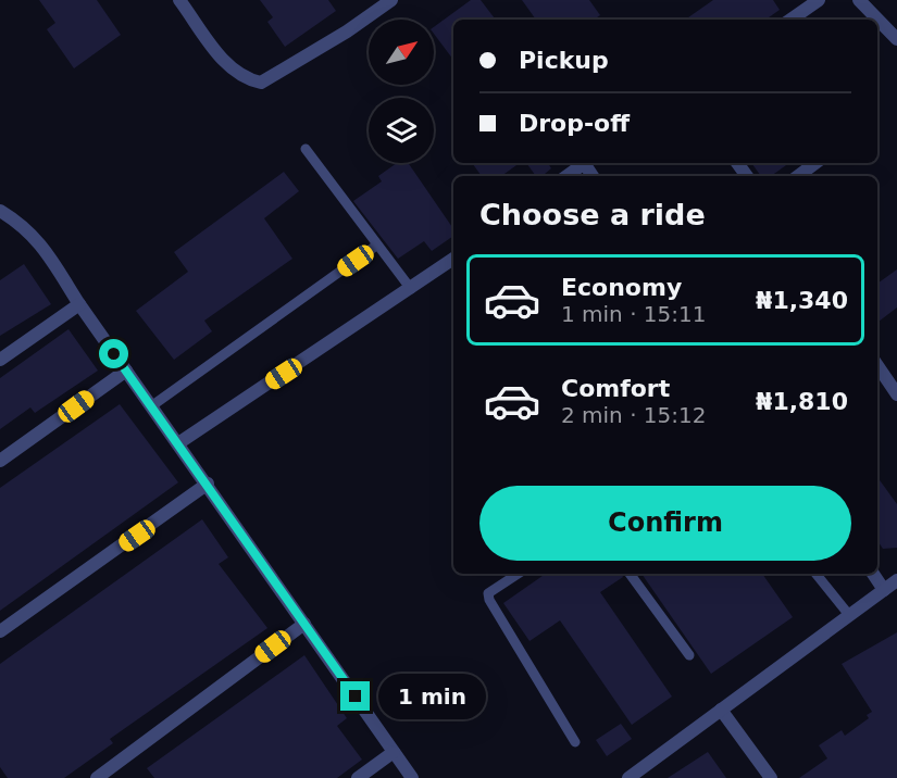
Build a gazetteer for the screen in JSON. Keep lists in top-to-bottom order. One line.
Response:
{"north":"top right","page":{"banner":["Pickup","Drop-off"],"heading":"Choose a ride","list":[{"name":"Economy","note":"1 min · 15:11","value":"₦1,340"},{"name":"Comfort","note":"2 min · 15:12","value":"₦1,810"}],"buttons":"Confirm","bubble":"1 min"}}
